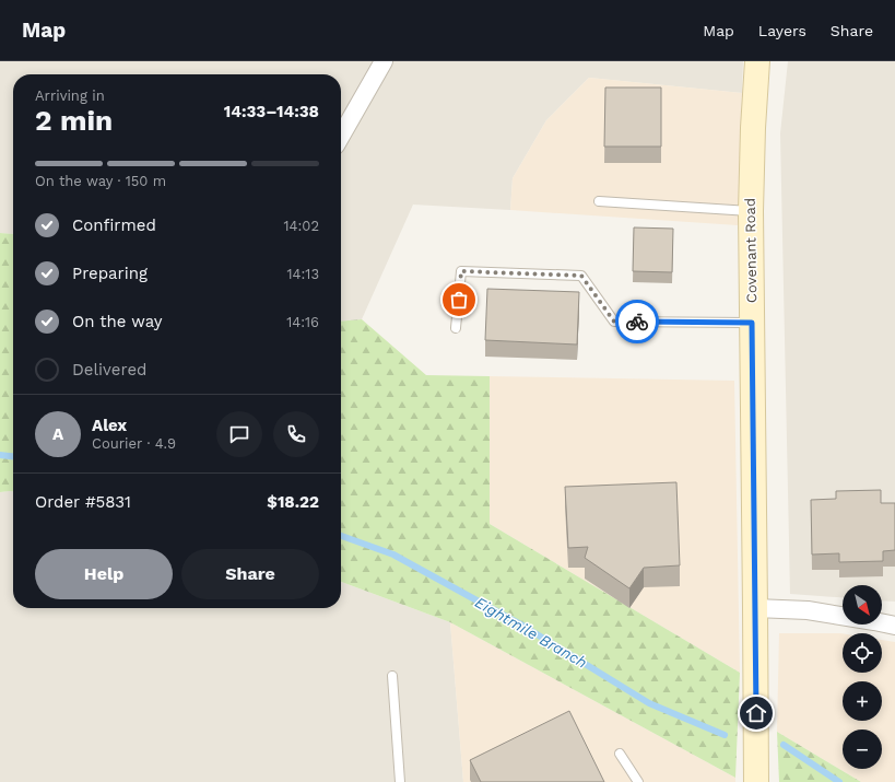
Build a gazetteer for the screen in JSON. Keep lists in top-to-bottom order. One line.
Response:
{"streets":{"street":["Covenant Road"]},"water":["Eightmile Branch"],"north":"bottom right","page":{"header":"Map","nav":["Map","Layers","Share"],"heading":["2 min","Arriving in","14:33–14:38"],"panel":["Alex","Courier · 4.9","Order #5831","$18.22"],"bar":"On the way · 150 m","list":[["Confirmed","14:02"],["Preparing","14:13"],["On the way","14:16"],"Delivered"],"round":"A","buttons":["Help","Share"],"map_buttons":["+","−"]}}
